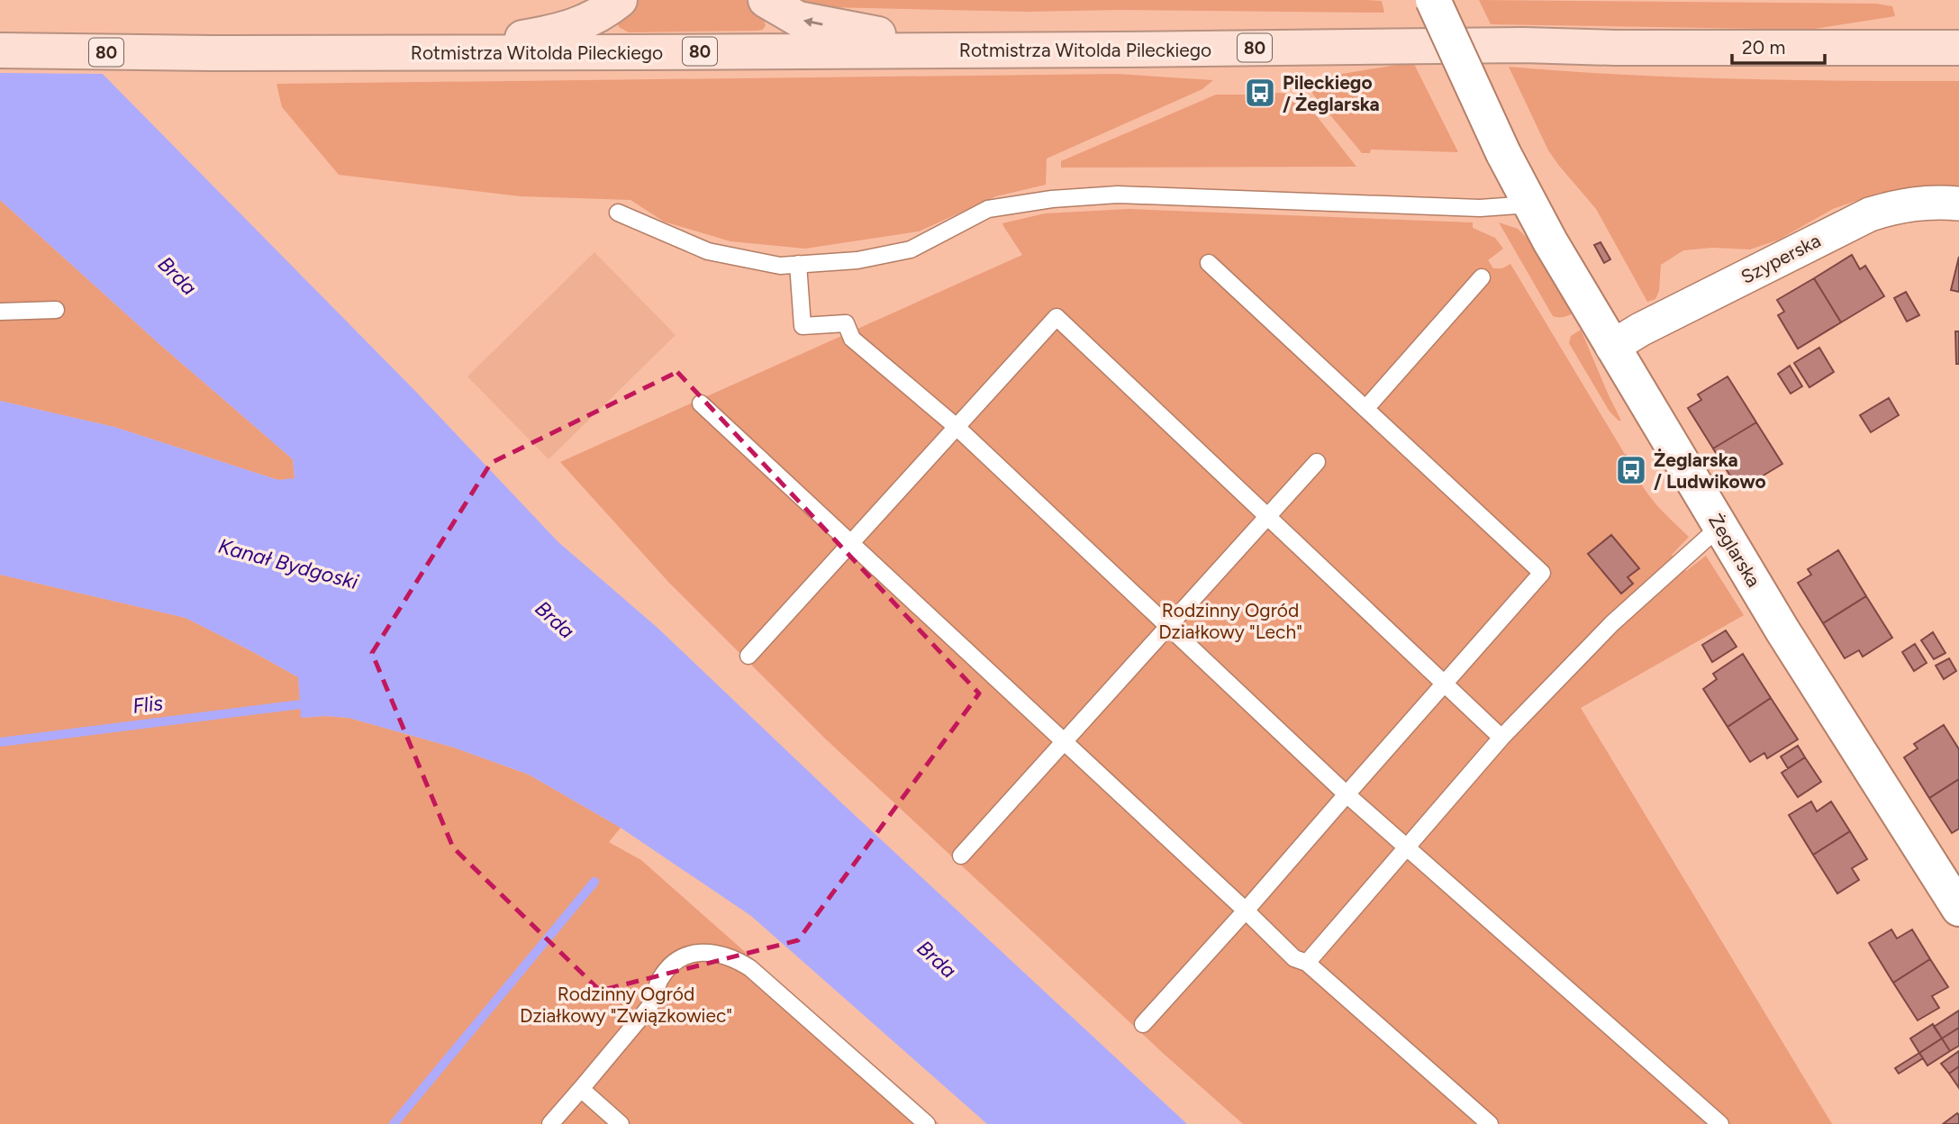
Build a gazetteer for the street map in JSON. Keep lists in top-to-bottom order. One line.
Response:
{"streets":{"main road":["80","Rotmistrza Witolda Pileckiego"],"street":["Szyperska","Żeglarska"]},"crossings":[["Szyperska","Żeglarska"]],"water":["Brda","Kanał Bydgoski","Flis"],"parks":["Rodzinny Ogród Działkowy \"Lech\"","Rodzinny Ogród Działkowy \"Związkowiec\""],"places":{"bus stop":["Pileckiego / Żeglarska","Żeglarska / Ludwikowo"]},"scale_bar":"20 m"}
